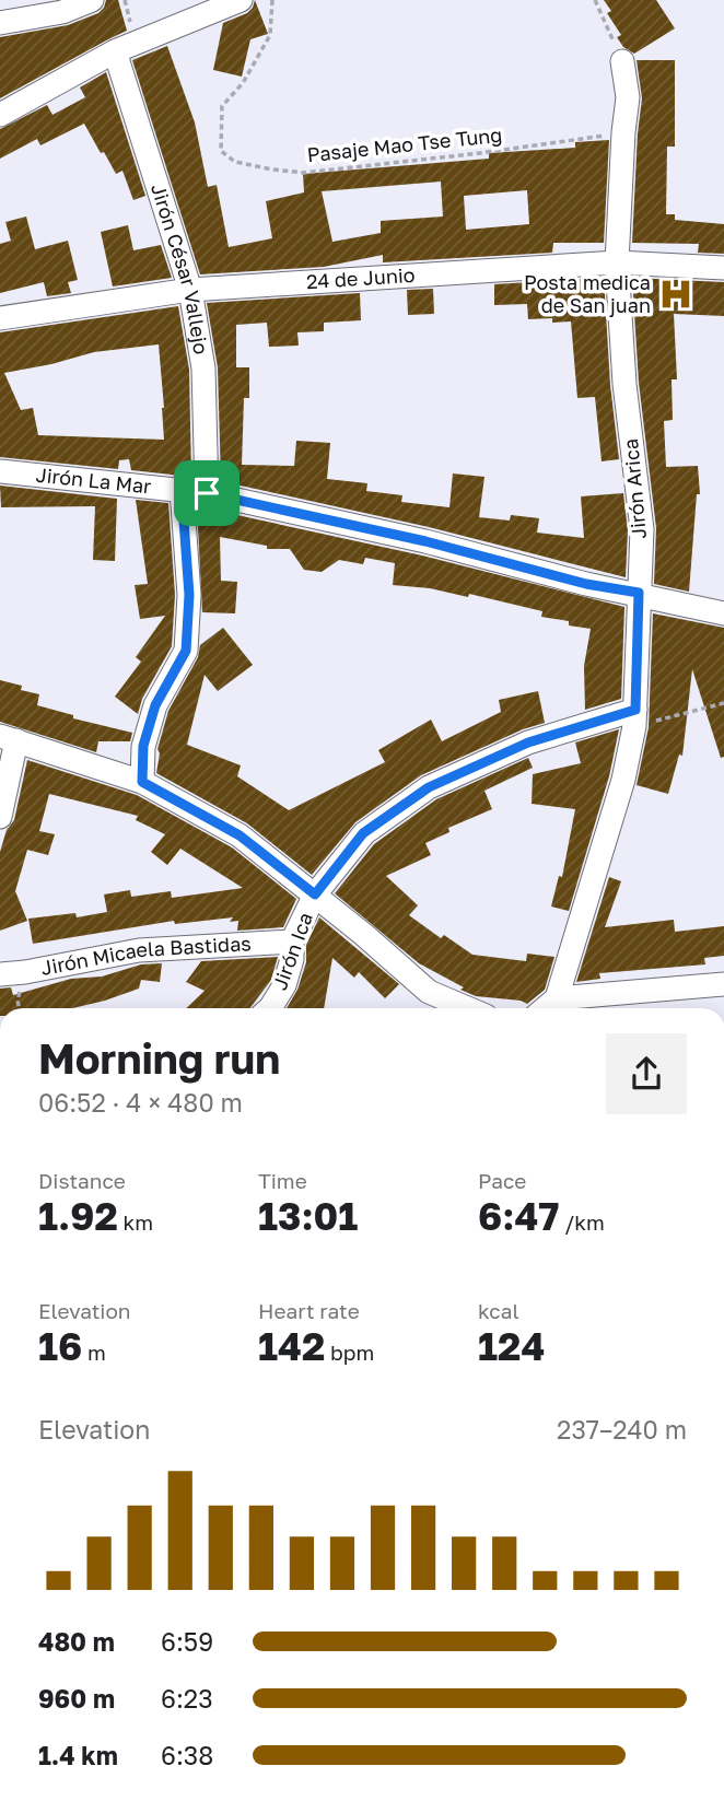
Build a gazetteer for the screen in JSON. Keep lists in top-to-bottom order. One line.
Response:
{"streets":{"street":["Jirón César Vallejo","24 de Junio","Jirón La Mar","Jirón Arica","Jirón Ica","Jirón Micaela Bastidas"],"path":["Pasaje Mao Tse Tung"]},"crossings":[["Pasaje Mao Tse Tung","Jirón Arica"],["Jirón César Vallejo","24 de Junio"],["Jirón César Vallejo","Jirón La Mar"],["24 de Junio","Jirón Arica"],["Jirón La Mar","Jirón Arica"],["Jirón Arica","Jirón Ica"],["Jirón Ica","Jirón Micaela Bastidas"]],"places":{"hospital":["Posta medica de San juan"]},"page":{"heading":["Morning run","06:52 · 4 × 480 m"],"stats":[["Distance","1.92 km"],["Time","13:01"],["Pace","6:47 /km"],["Elevation","16 m"],["Heart rate","142 bpm"],["kcal","124"]],"chart":["Elevation","237–240 m"],"list":[{"name":"480 m","note":"6:59"},{"name":"960 m","note":"6:23"},{"name":"1.4 km","note":"6:38"}]}}
